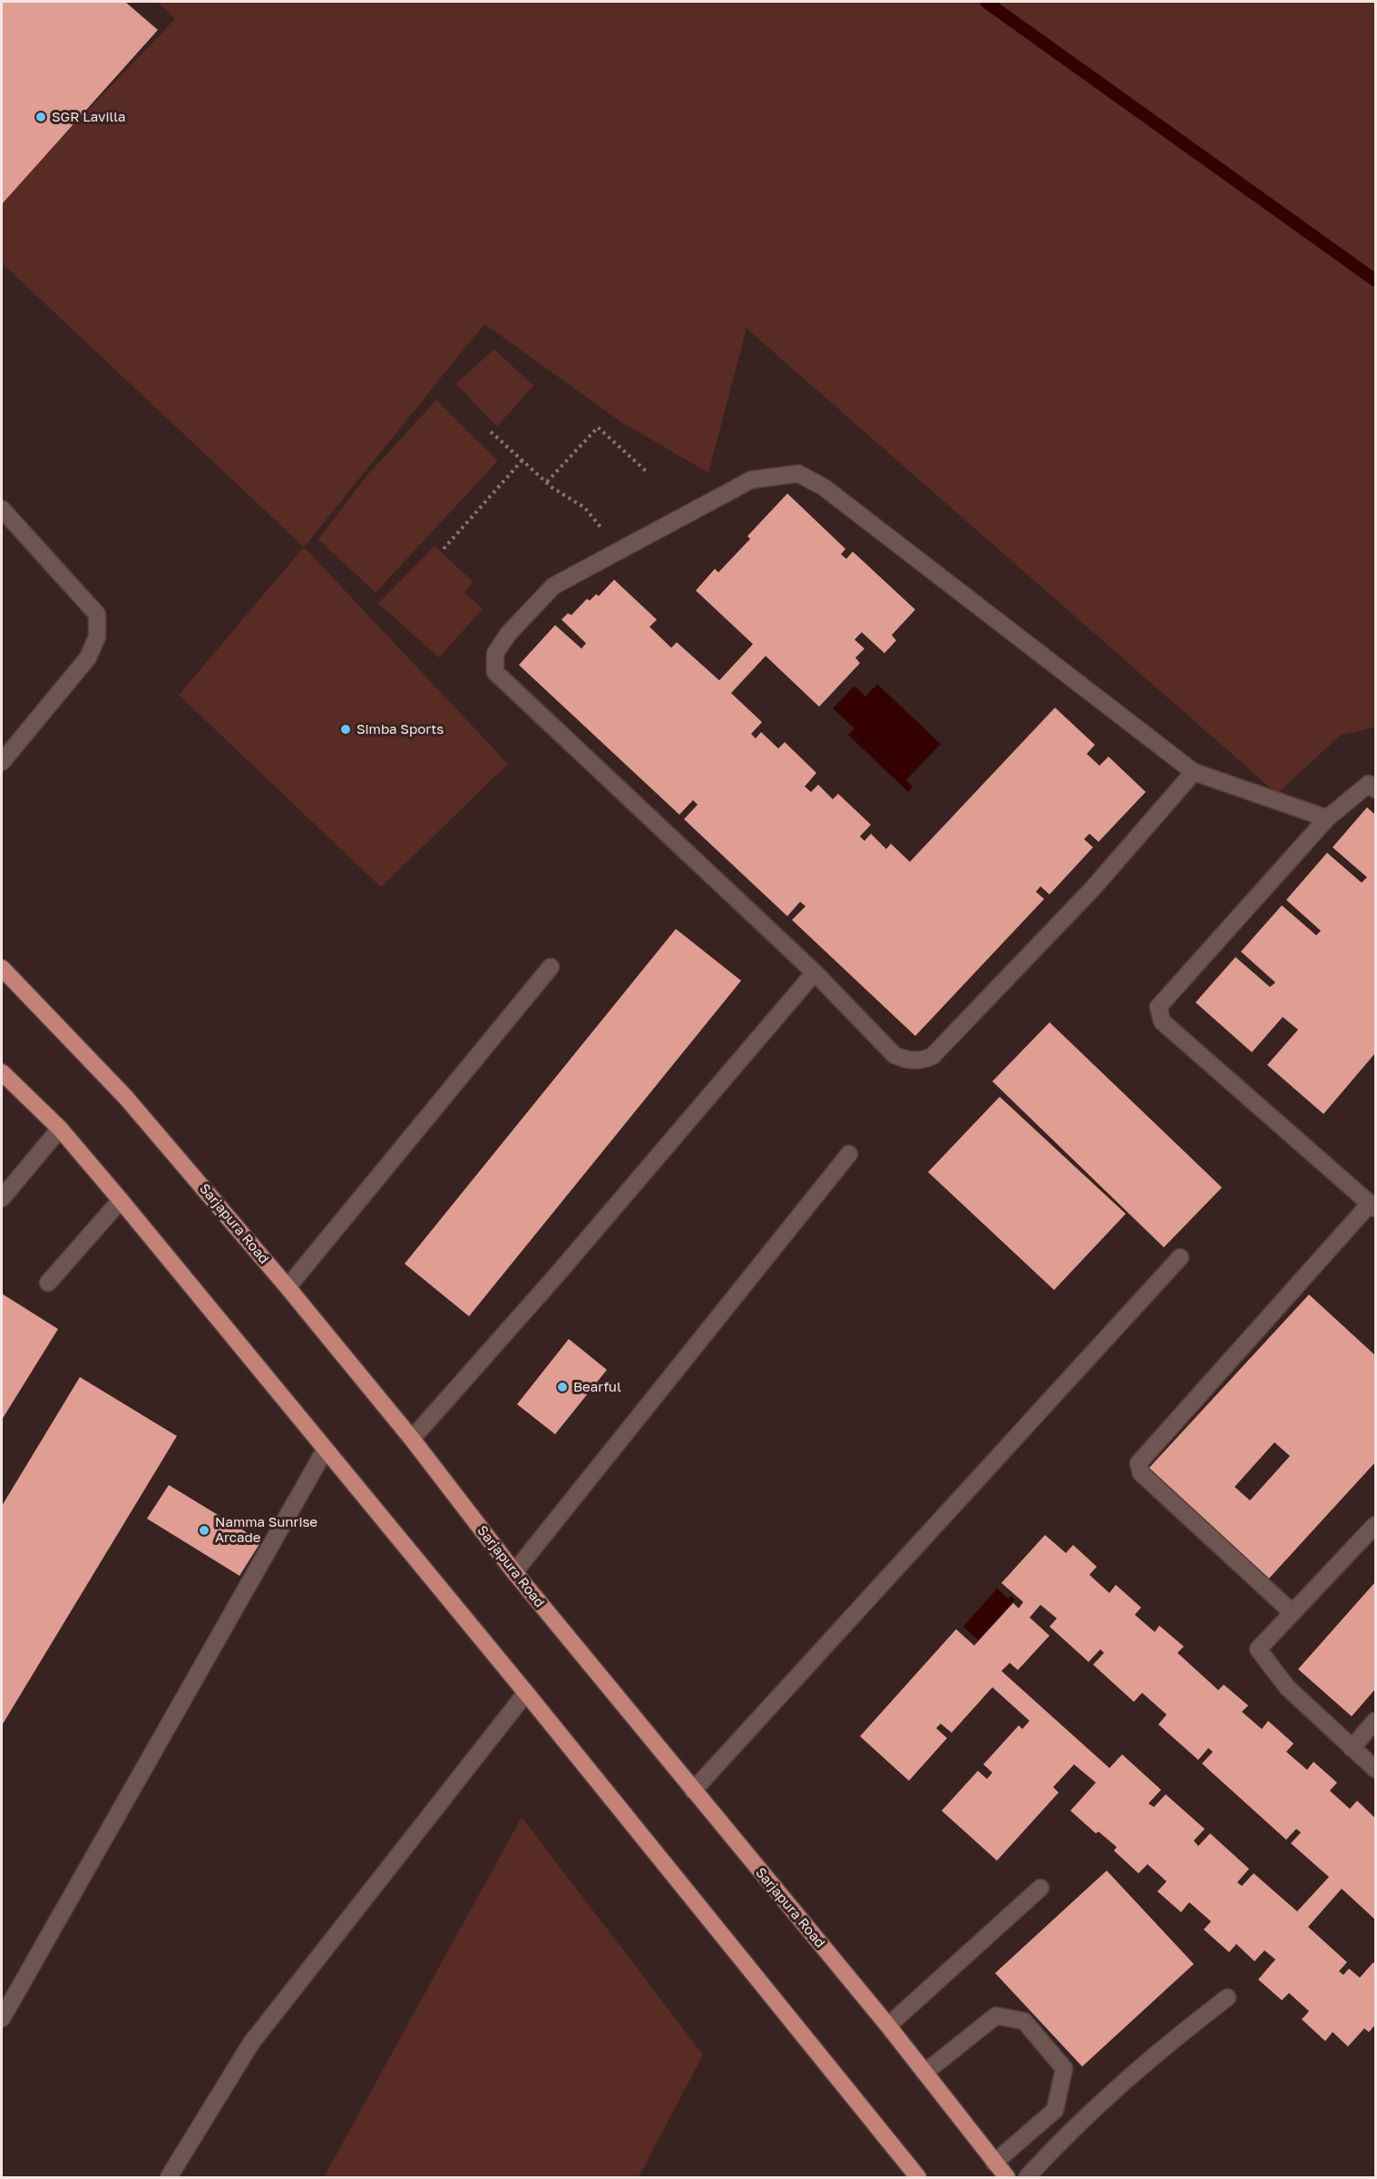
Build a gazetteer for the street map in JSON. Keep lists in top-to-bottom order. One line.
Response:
{"streets":{"main road":["Sarjapura Road"]},"places":["SGR Lavilla","Simba Sports","Bearful","Namma Sunrise Arcade"]}
